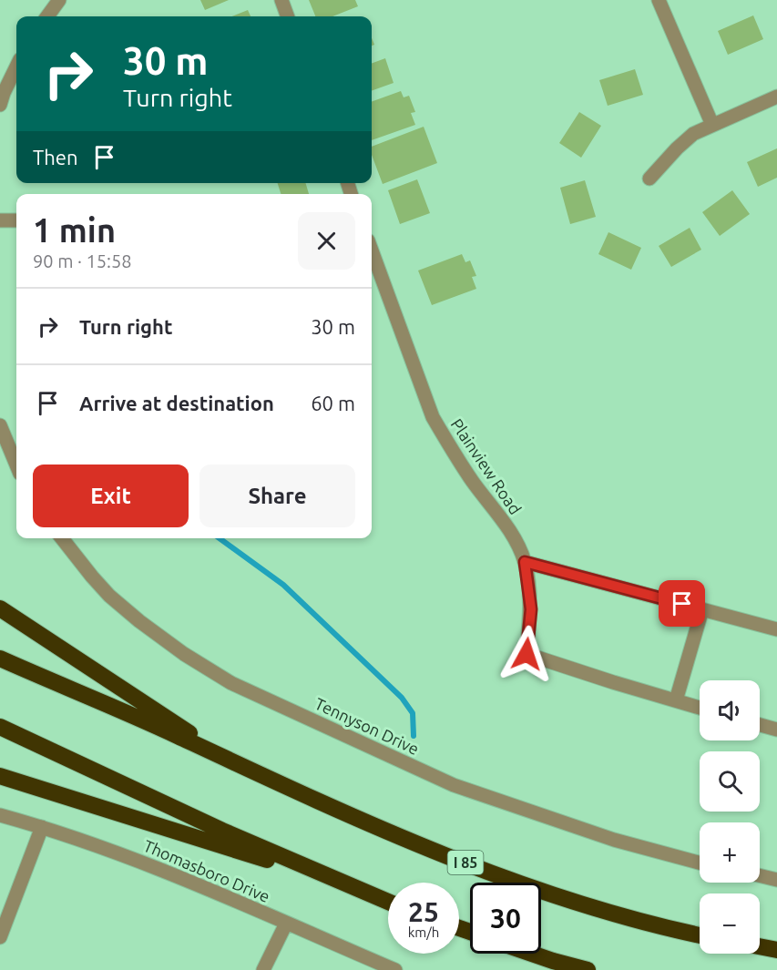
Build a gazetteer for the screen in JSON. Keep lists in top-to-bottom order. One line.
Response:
{"streets":{"highway":["I 85"],"street":["Plainview Road","Tennyson Drive","Thomasboro Drive"]},"page":{"turn":["30 m","Turn right"],"then":"Then","heading":["1 min","90 m · 15:58"],"list":[{"name":"Turn right","value":"30 m"},{"name":"Arrive at destination","value":"60 m"}],"buttons":["Exit","Share"],"map_buttons":["+","−"],"speed":"25 km/h","limit":"30"}}
